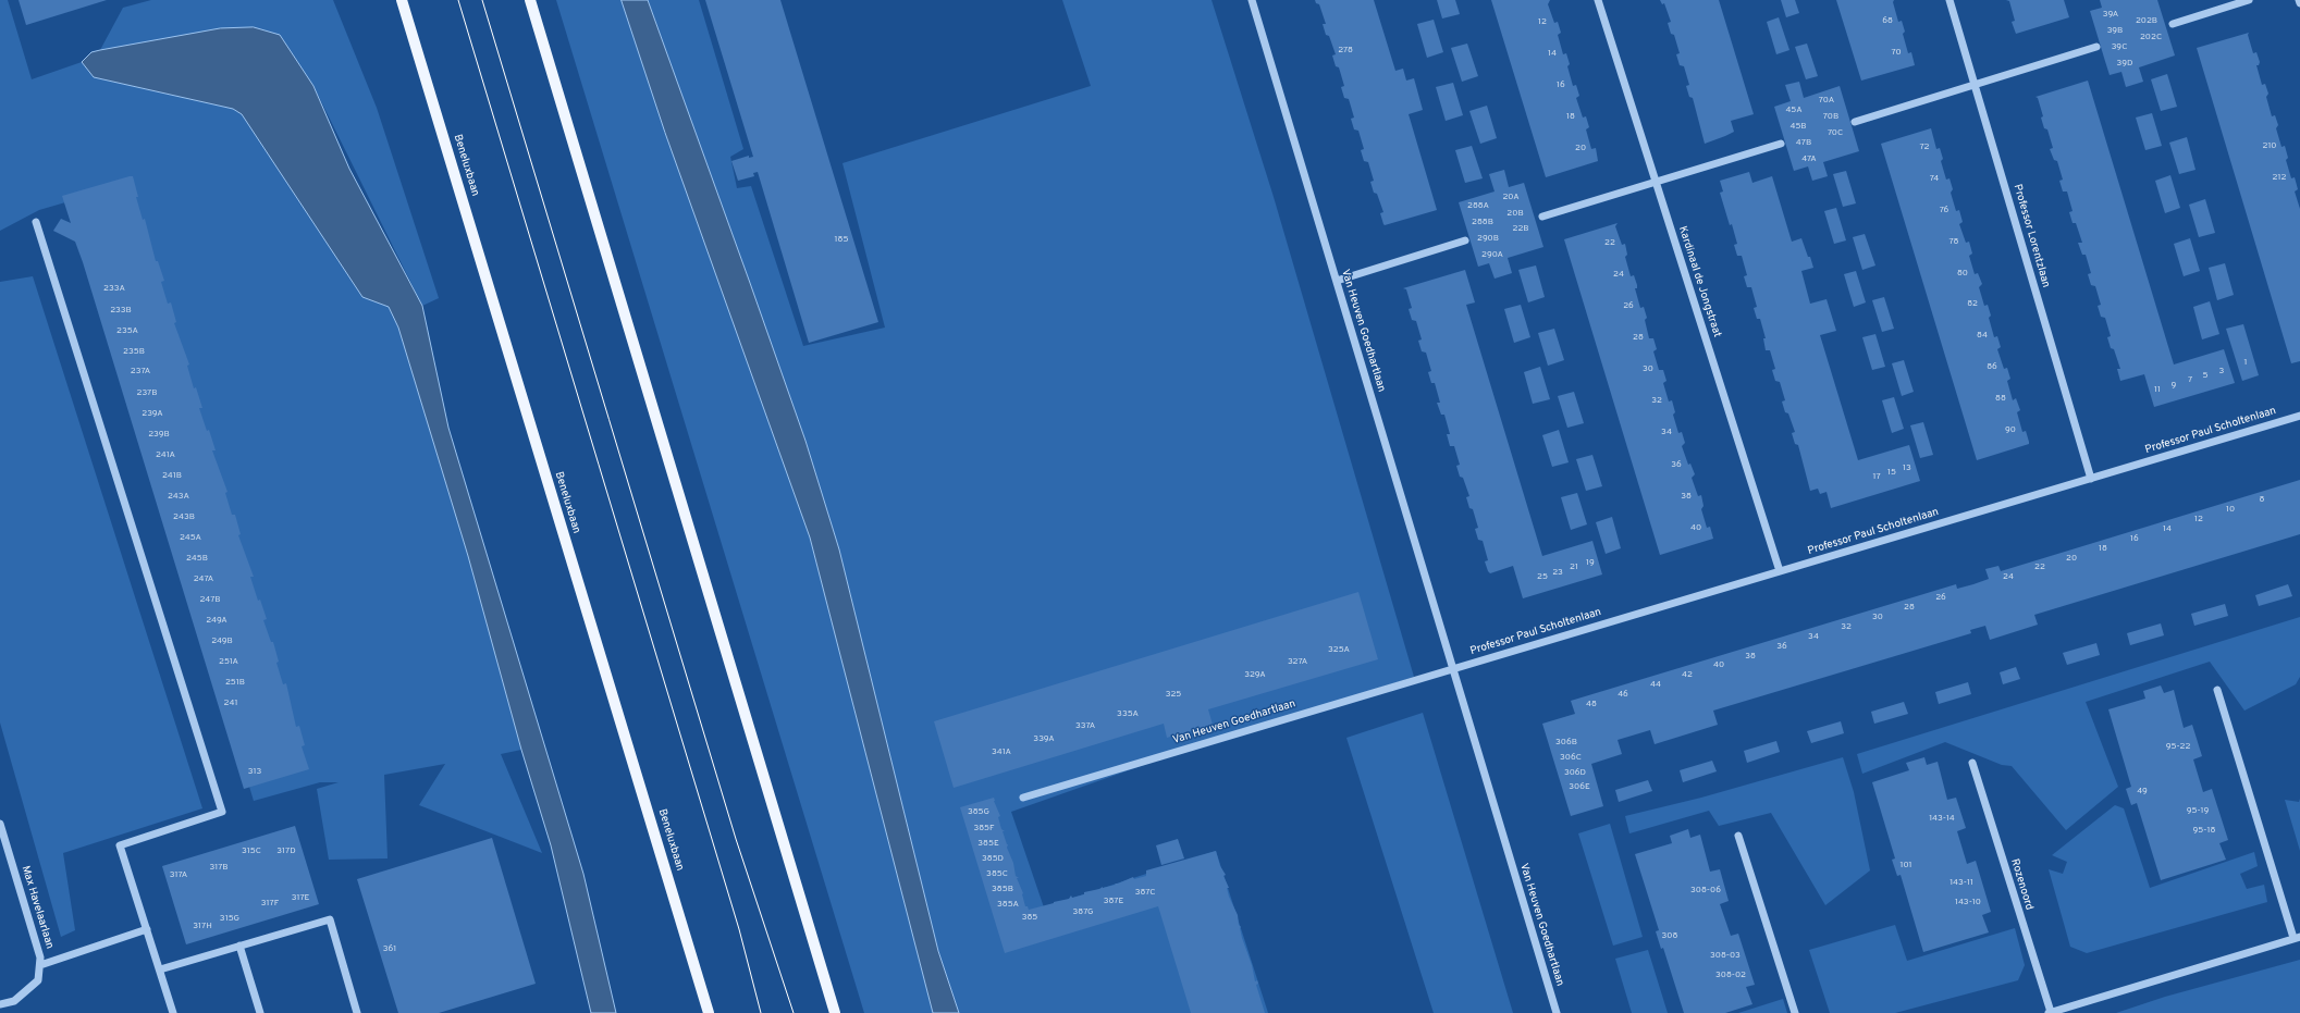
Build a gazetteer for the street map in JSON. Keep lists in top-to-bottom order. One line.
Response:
{"streets":{"main road":["Beneluxbaan"],"street":["Professor Lorentzlaan","Kardinaal de Jongstraat","Van Heuven Goedhartlaan","Professor Paul Scholtenlaan","Rozenoord","Max Havelaarlaan"]},"crossings":[["Professor Lorentzlaan","Professor Paul Scholtenlaan"],["Kardinaal de Jongstraat","Professor Paul Scholtenlaan"],["Van Heuven Goedhartlaan","Professor Paul Scholtenlaan"]],"house_numbers":["39A","68","202B","12","39B","202C","39C","278","70","14","39D","16","70A","45A","18","70B","45B","70C","47B","210","72","20","47A","212","74","20A","288A","76","20B","288B","22B","290B","185","78","22","290A","80","24","233A","82","26","233B","235A","84","28","235B","1","86","30","237A","3","5","7","9","11","237B","88","32","239A","90","34","239B","241A","36","13","15","241B","17","243A","38","8","10","243B","12","40","14","245A","16","18","245B","20","19","21","22","23","25","24","247A","26","247B","28","30","249A","32","34","249B","36","325A","38","251A","327A","40","329A","42","251B","44","325","46","241","48","335A","337A","339A","306B","95-22","341A","306C","313","306D","306E","49","95-19","385G","143-14","385F","95-18","385E","315C","317D","385D","101","317B","385C","317A","143-11","385B","308-06","387C","317E","387E","143-10","317F","385A","387G","385","315G","317H","308","361","308-03","308-02"]}
